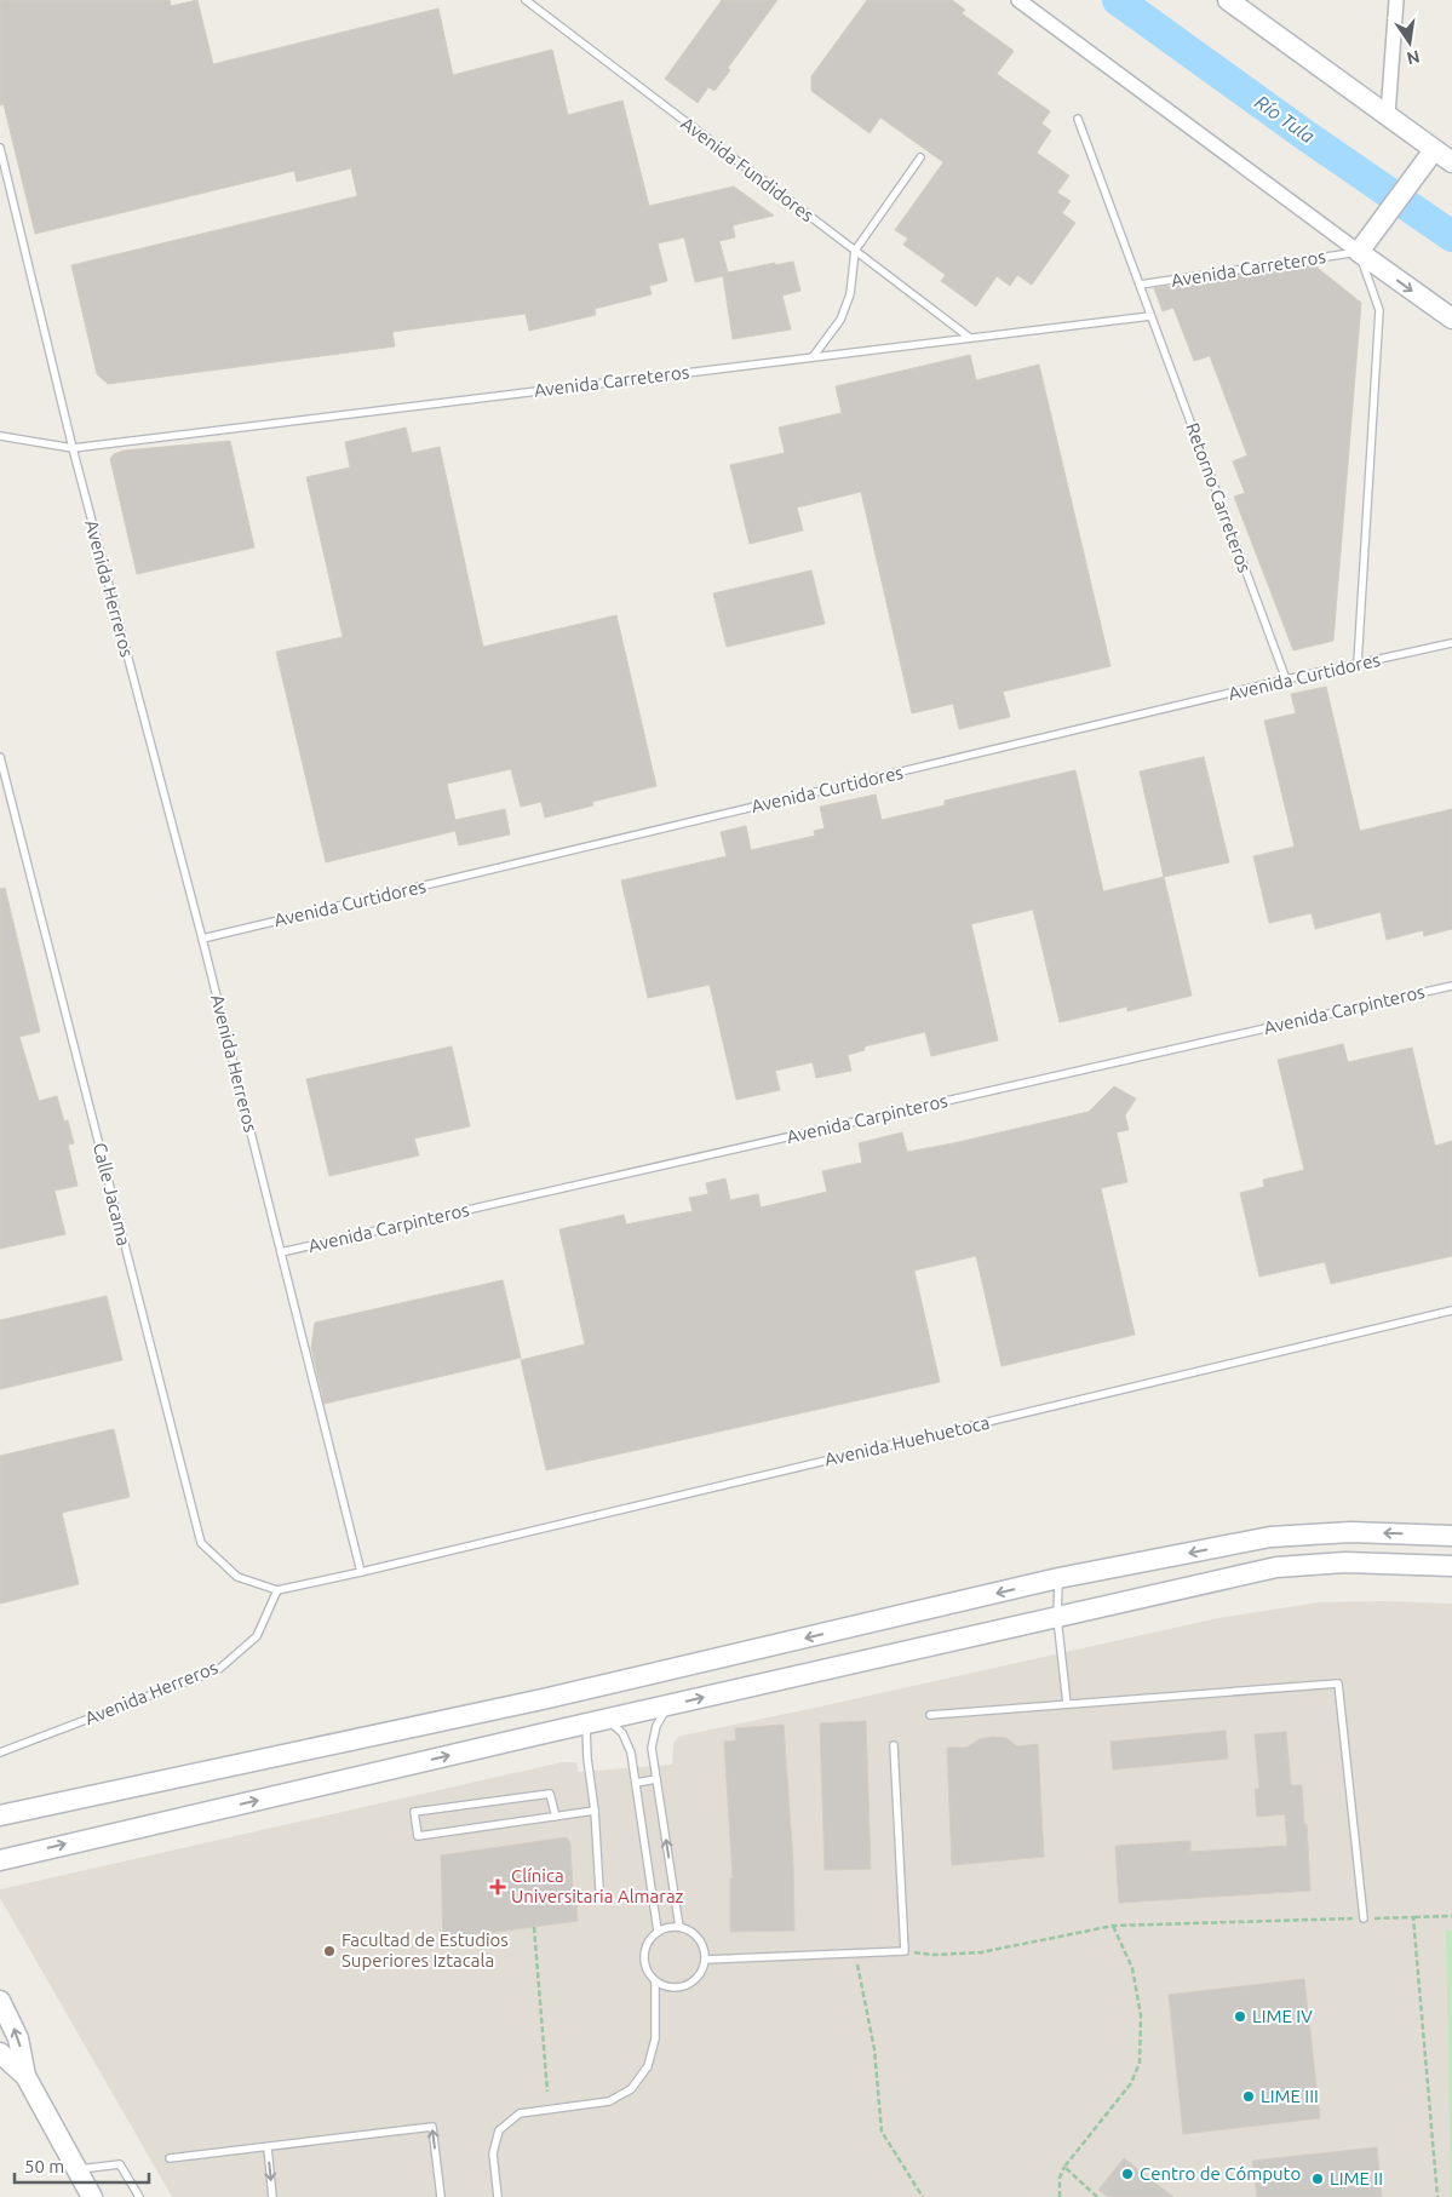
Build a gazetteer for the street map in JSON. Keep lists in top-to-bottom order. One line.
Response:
{"streets":{"lane":["Avenida Fundidores","Avenida Carreteros","Retorno Carreteros","Avenida Herreros","Avenida Curtidores","Avenida Carpinteros","Calle Jacama","Avenida Huehuetoca"]},"crossings":[["Avenida Fundidores","Avenida Carreteros"],["Avenida Carreteros","Retorno Carreteros"],["Avenida Carreteros","Avenida Herreros"],["Retorno Carreteros","Avenida Curtidores"],["Avenida Herreros","Avenida Curtidores"],["Avenida Herreros","Avenida Carpinteros"],["Avenida Herreros","Calle Jacama"],["Avenida Herreros","Avenida Huehuetoca"]],"water":["Río Tula"],"places":{"health":["Clínica Universitaria Almaraz"],"other":["Facultad de Estudios Superiores Iztacala","LIME IV","LIME III","Centro de Cómputo","LIME II"]},"scale_bar":"50 m","north":"bottom"}
